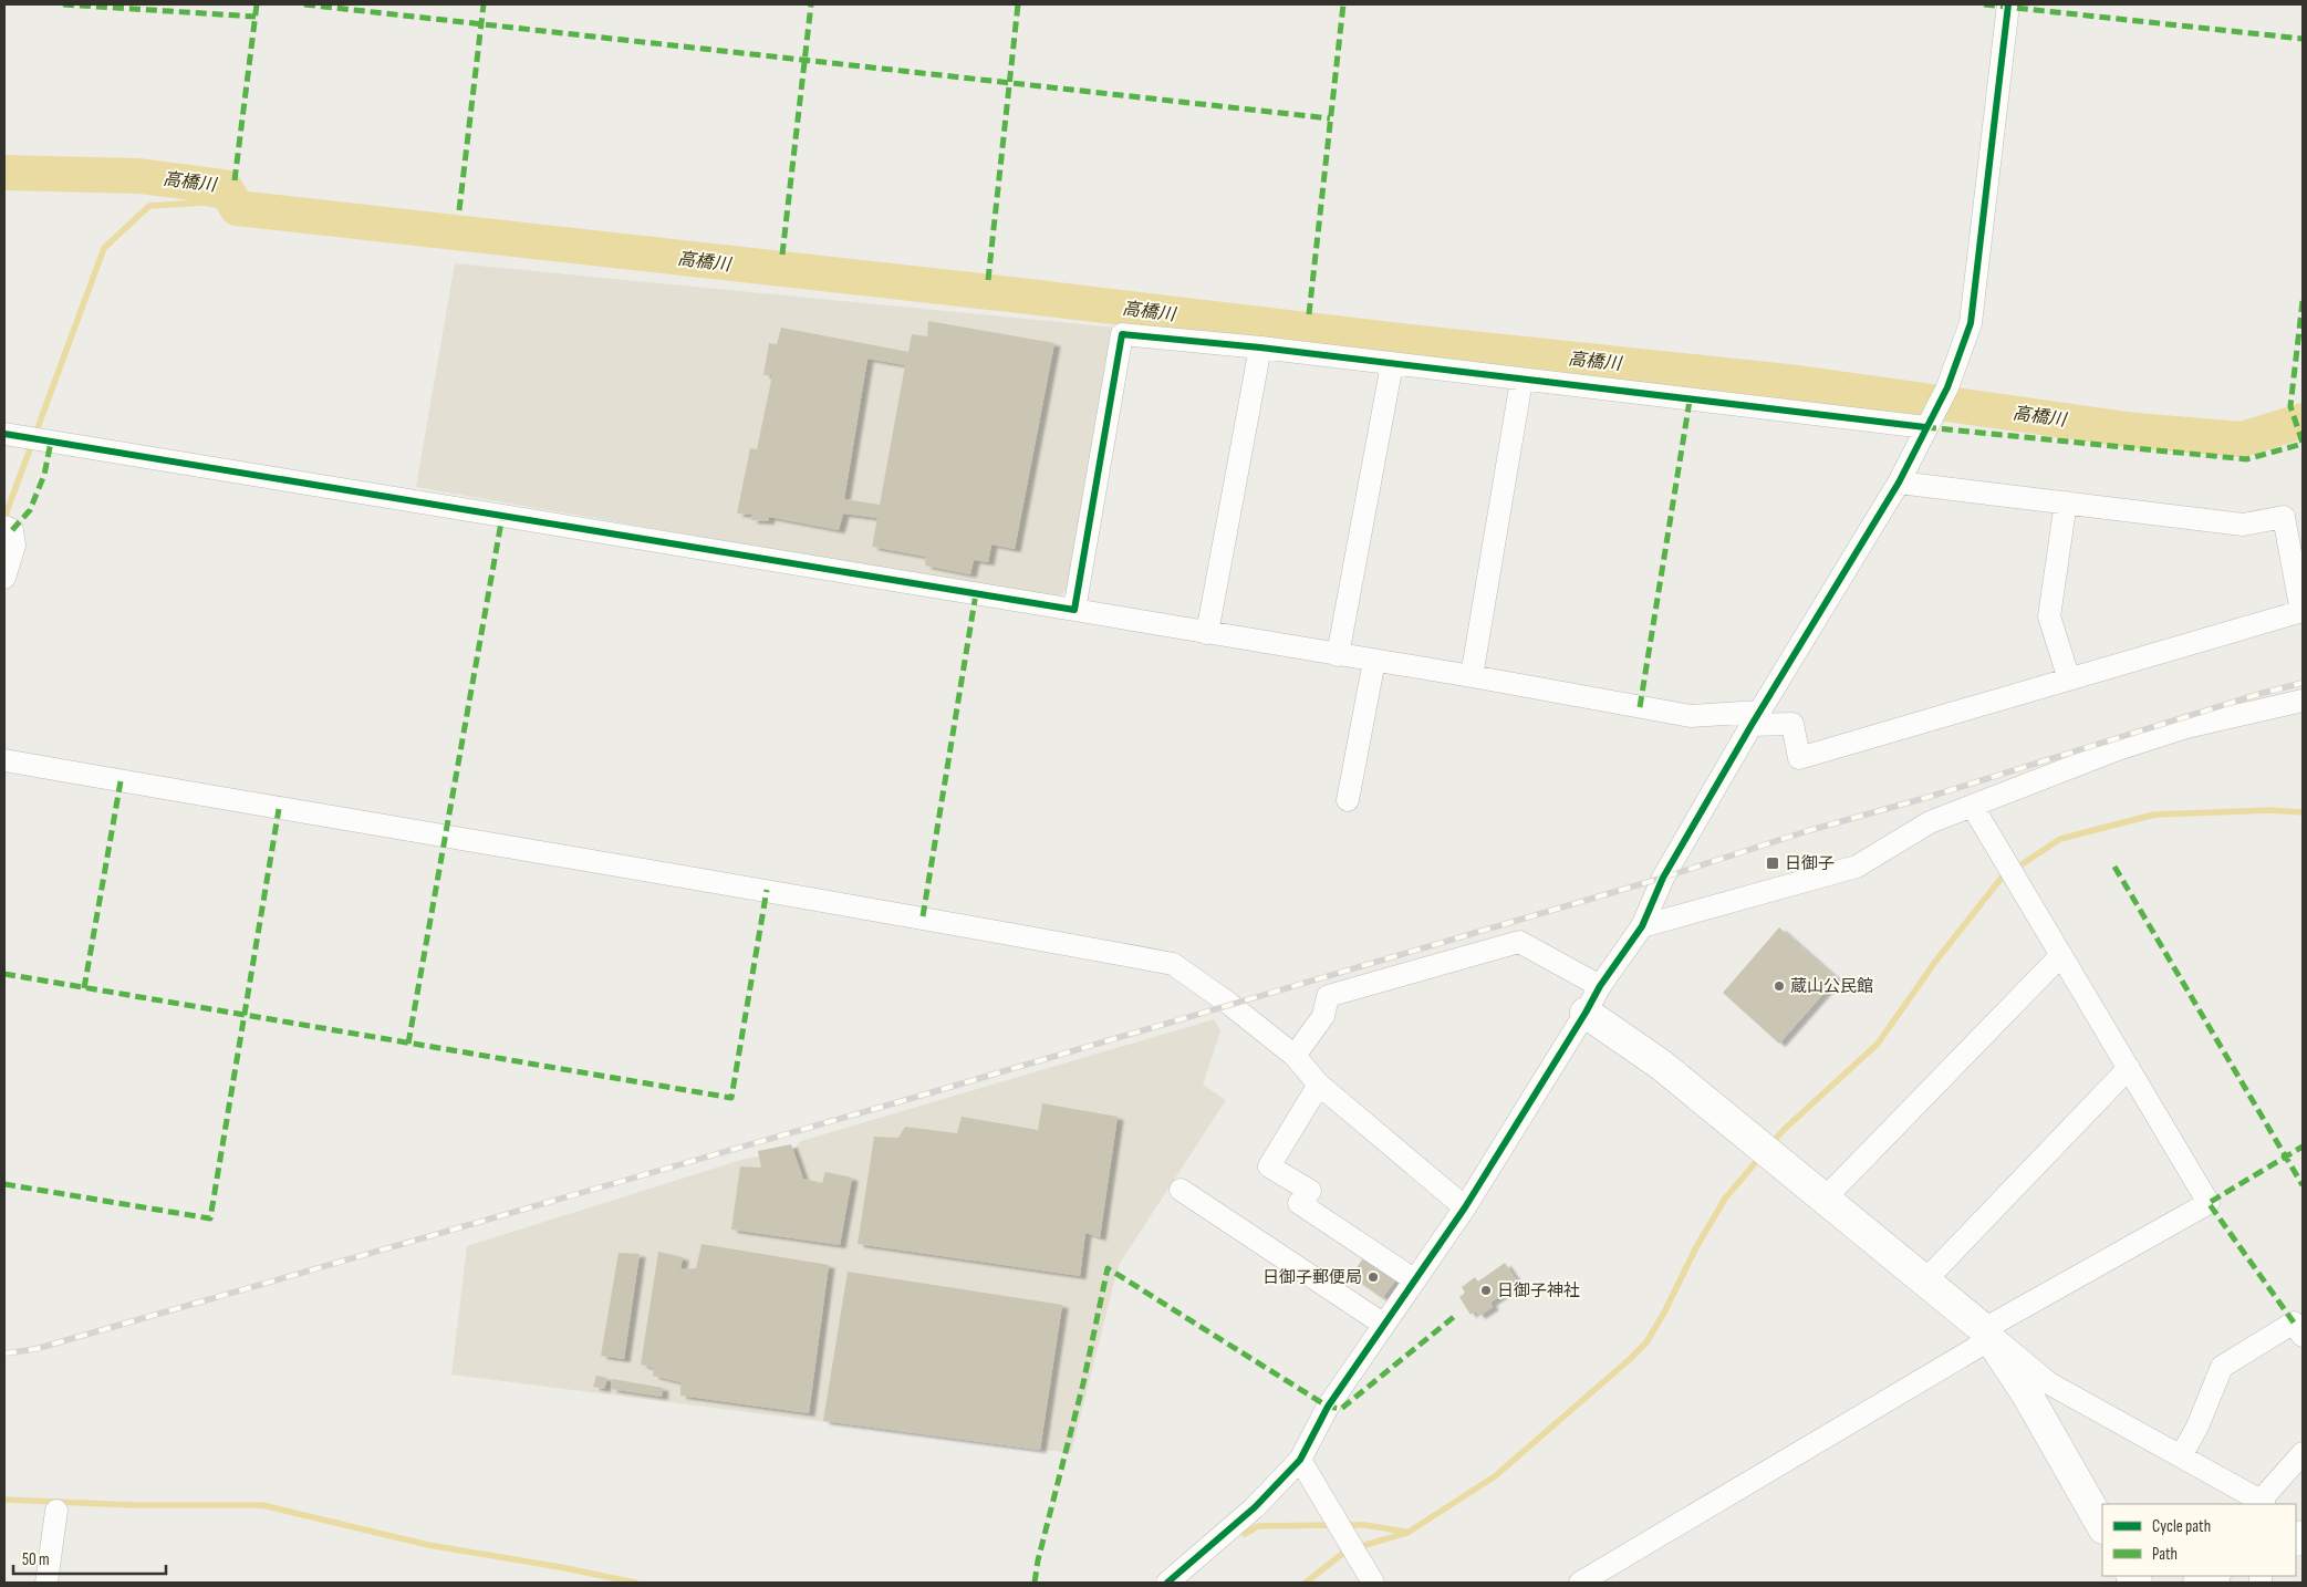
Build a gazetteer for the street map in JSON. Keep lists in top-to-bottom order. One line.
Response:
{"water":["高橋川"],"places":{"transit":["日御子"],"other":["蔵山公民館","日御子郵便局","日御子神社"]},"legend":["Cycle path","Path"],"scale_bar":"50 m"}
